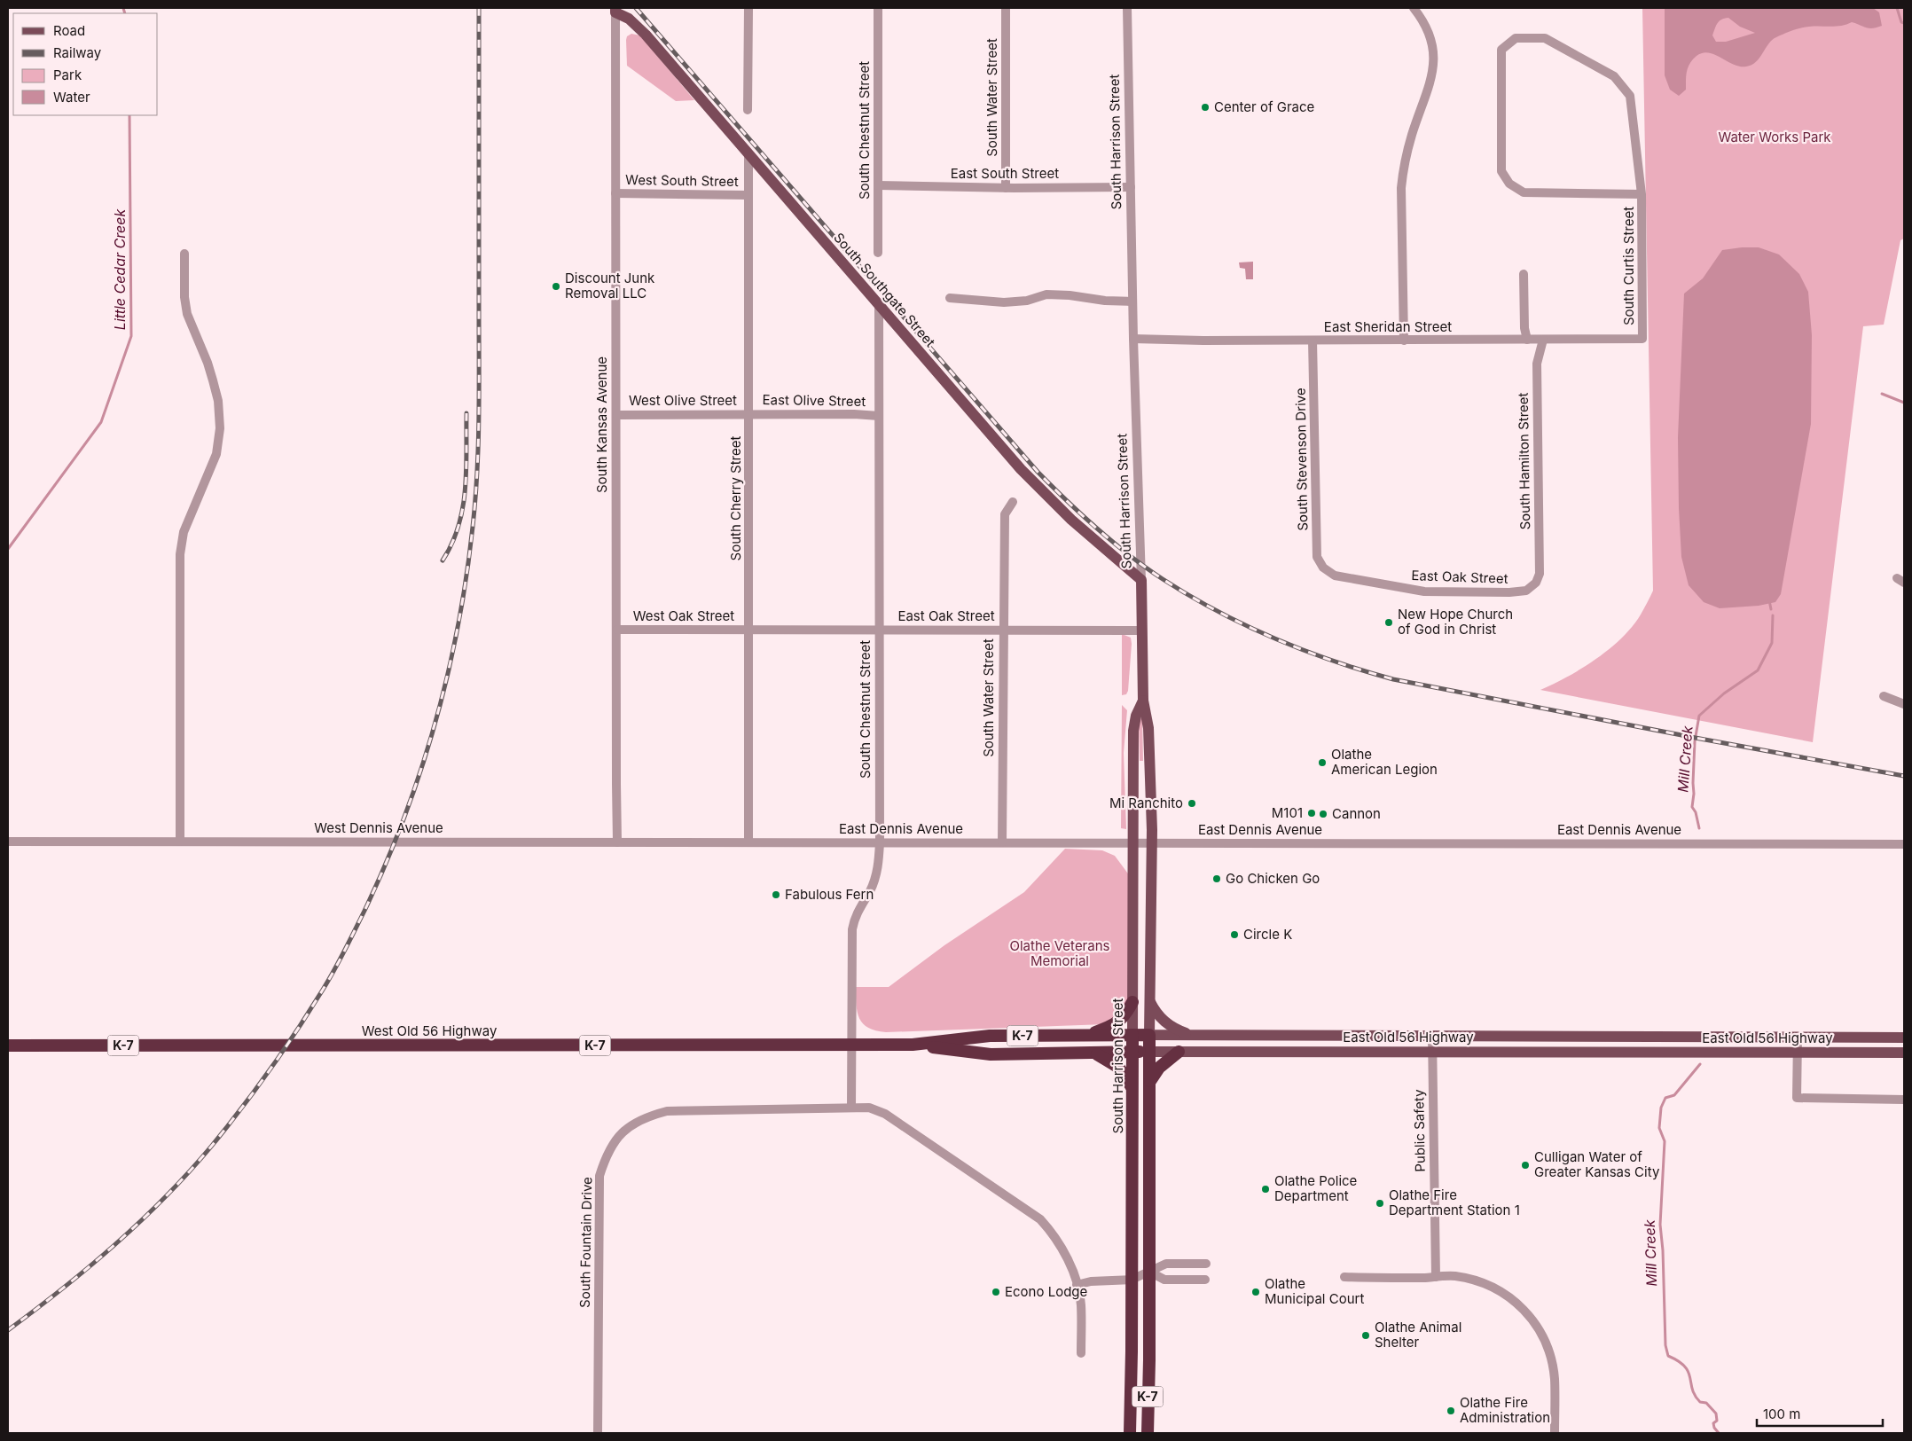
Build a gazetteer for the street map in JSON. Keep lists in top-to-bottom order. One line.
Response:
{"streets":{"highway":["South Harrison Street","West Old 56 Highway","K-7","East Old 56 Highway"],"main road":["South Southgate Street"],"street":["South Water Street","South Chestnut Street","East South Street","West South Street","South Curtis Street","East Sheridan Street","West Olive Street","East Olive Street","South Kansas Avenue","South Stevenson Drive","South Hamilton Street","South Cherry Street","East Oak Street","West Oak Street","West Dennis Avenue","East Dennis Avenue","Public Safety","South Fountain Drive"]},"crossings":[["South Water Street","East South Street"],["South Water Street","East Oak Street"],["South Water Street","East Dennis Avenue"],["South Chestnut Street","East South Street"],["South Chestnut Street","South Southgate Street"],["South Chestnut Street","East Olive Street"],["South Chestnut Street","East Oak Street"],["South Chestnut Street","East Dennis Avenue"],["South Chestnut Street","West Old 56 Highway"],["South Chestnut Street","East Old 56 Highway"],["South Chestnut Street","South Fountain Drive"],["South Harrison Street","East South Street"],["South Harrison Street","South Southgate Street"],["South Harrison Street","East Sheridan Street"],["South Harrison Street","East Oak Street"],["South Harrison Street","East Dennis Avenue"],["South Harrison Street","East Old 56 Highway"],["West South Street","South Kansas Avenue"],["West South Street","South Cherry Street"],["South Curtis Street","East Sheridan Street"],["South Southgate Street","South Kansas Avenue"],["South Southgate Street","South Cherry Street"],["East Sheridan Street","South Stevenson Drive"],["East Sheridan Street","South Hamilton Street"],["West Olive Street","East Olive Street"],["West Olive Street","South Kansas Avenue"],["West Olive Street","South Cherry Street"],["East Olive Street","South Cherry Street"],["South Kansas Avenue","West Oak Street"],["South Kansas Avenue","West Dennis Avenue"],["South Stevenson Drive","East Oak Street"],["South Hamilton Street","East Oak Street"],["South Cherry Street","East Oak Street"],["South Cherry Street","West Oak Street"],["South Cherry Street","West Dennis Avenue"],["South Cherry Street","East Dennis Avenue"],["East Oak Street","West Oak Street"],["West Dennis Avenue","East Dennis Avenue"],["West Old 56 Highway","East Old 56 Highway"],["East Old 56 Highway","Public Safety"]],"water":["Little Cedar Creek","Mill Creek"],"parks":["Water Works Park","Olathe Veterans Memorial"],"places":["Center of Grace","Discount Junk Removal LLC","New Hope Church of God in Christ","Olathe American Legion","Mi Ranchito","M101","Cannon","Go Chicken Go","Fabulous Fern","Circle K","Culligan Water of Greater Kansas City","Olathe Police Department","Olathe Fire Department Station 1","Econo Lodge","Olathe Municipal Court","Olathe Animal Shelter","Olathe Fire Administration"],"legend":["Road","Railway","Park","Water"],"scale_bar":"100 m"}
